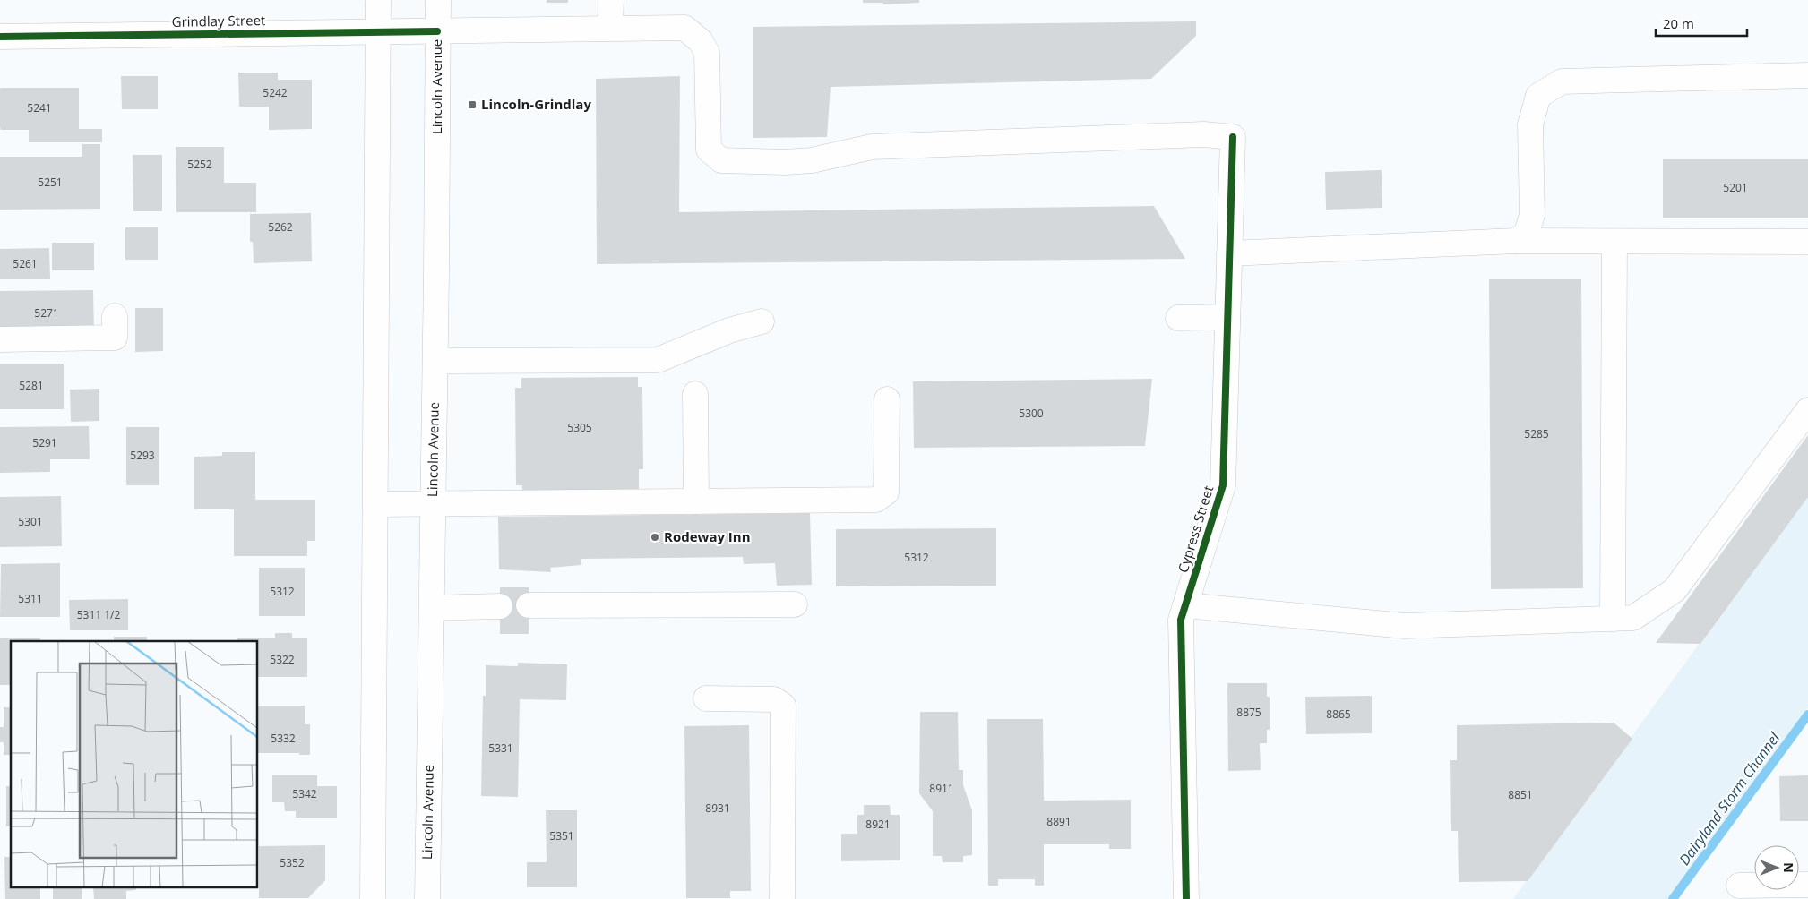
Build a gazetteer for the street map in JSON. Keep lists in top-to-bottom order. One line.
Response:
{"streets":{"main road":["Grindlay Street","Lincoln Avenue","Cypress Street"]},"crossings":[["Grindlay Street","Lincoln Avenue"],["Grindlay Street","Cypress Street"]],"water":["Dairyland Storm Channel"],"places":{"transit":["Lincoln-Grindlay"],"other":["Rodeway Inn"]},"house_numbers":["5242","5241","5252","5251","5201","5262","5261","5271","5281","5300","5305","5285","5291","5293","5301","5312","5312","5311","5311 1/2","5322","8875","8865","5332","5331","8911","5342","8851","8931","8891","8921","5351","5352"],"scale_bar":"20 m","north":"right"}
